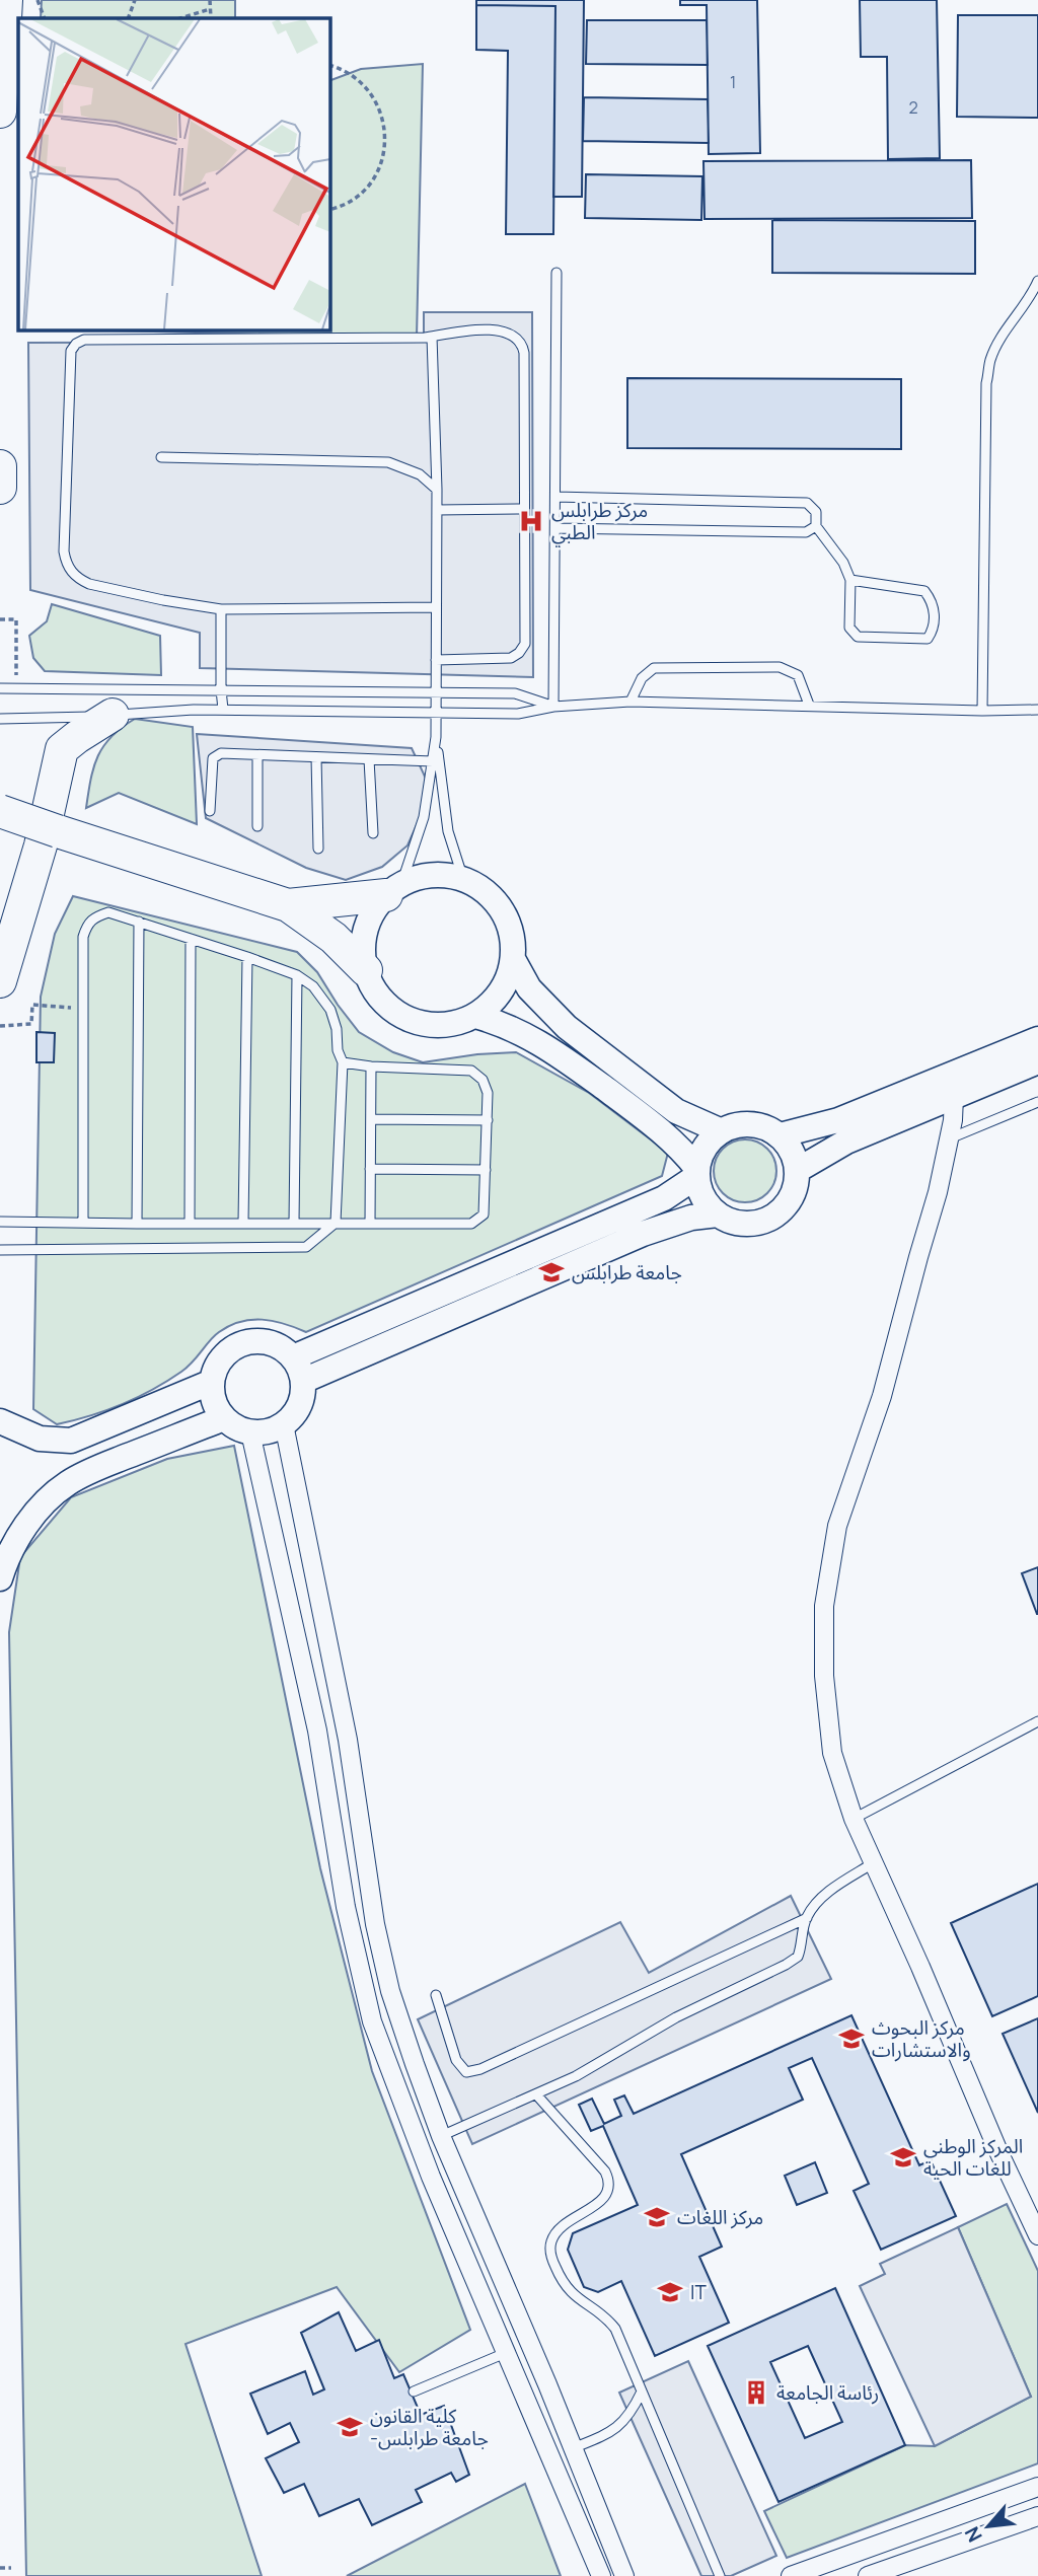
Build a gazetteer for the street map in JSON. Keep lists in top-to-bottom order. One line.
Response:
{"places":{"hospital":["مركز طرابلس الطبي"],"school or university":["جامعة طرابلس","مركز البحوث والاستشارات","المركز الوطني للغات الحية","مركز اللغات","IT","كلية القانون -جامعة طرابلس"],"building":["رئاسة الجامعة"]},"house_numbers":["1","2"],"north":"bottom left"}
